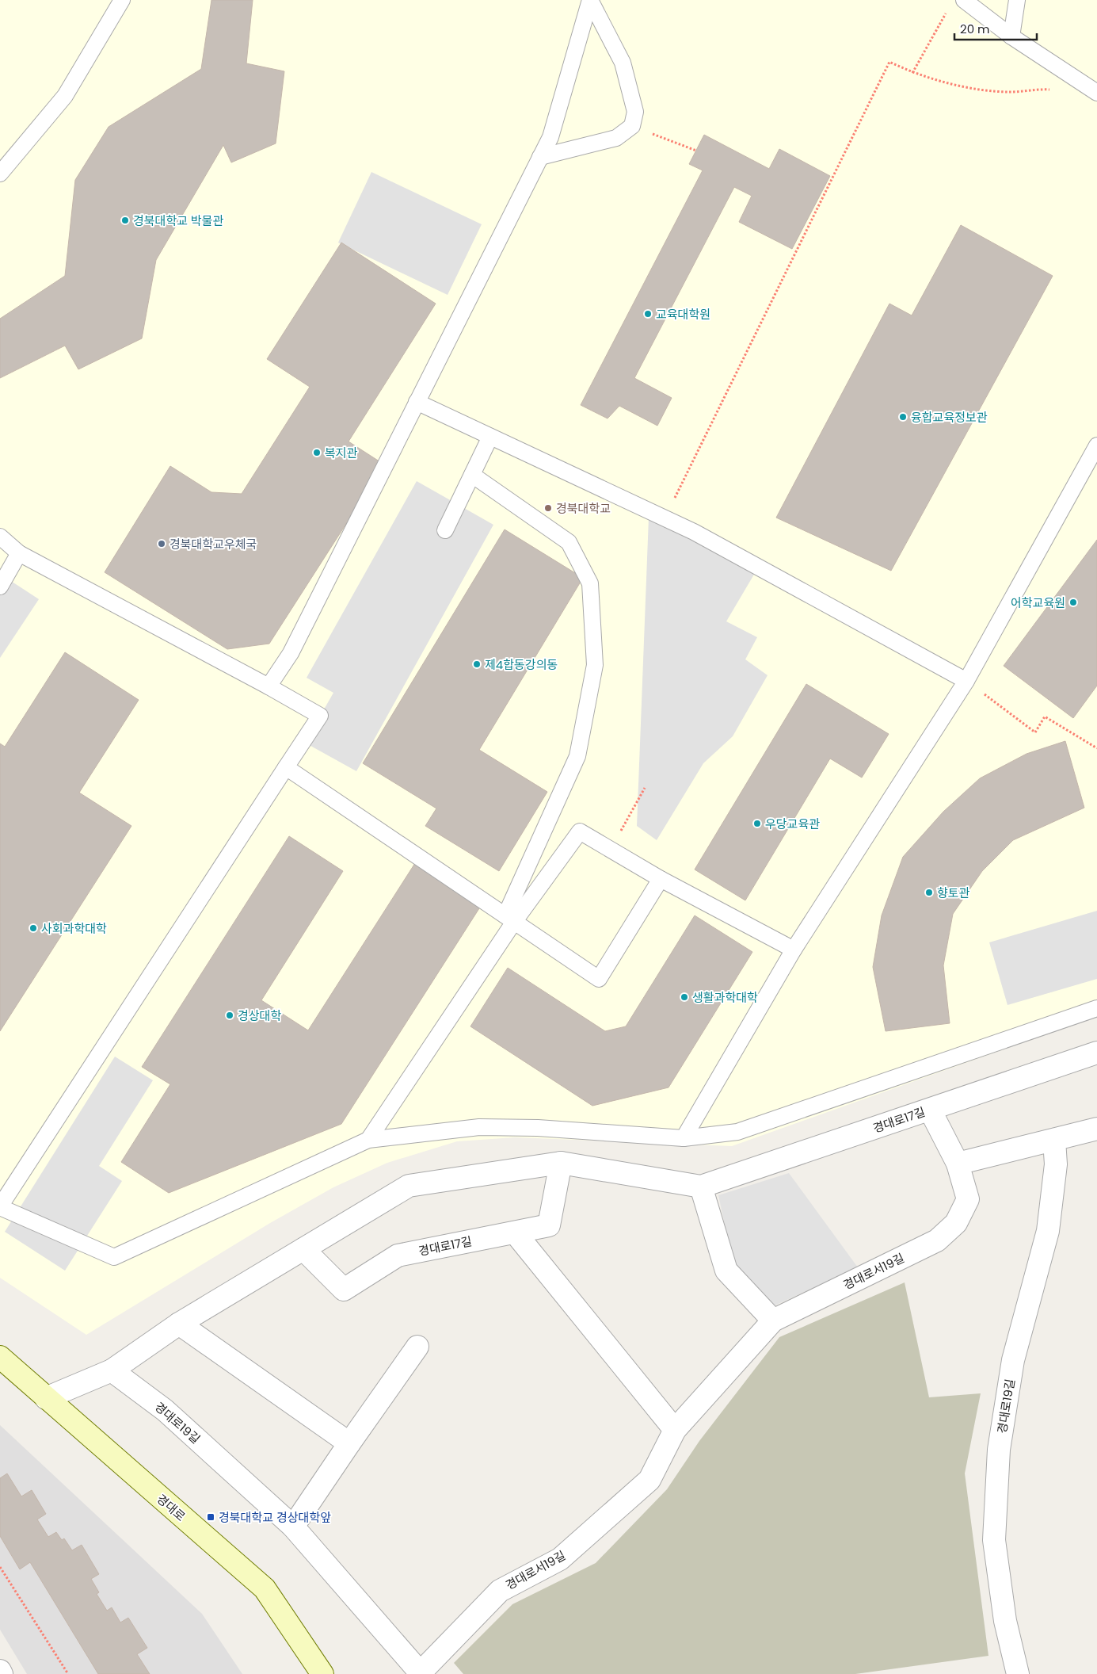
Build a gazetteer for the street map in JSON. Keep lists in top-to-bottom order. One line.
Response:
{"streets":{"main road":["경대로"],"street":["경대로17길","경대로서19길","경대로19길"]},"crossings":[["경대로17길","경대로서19길"],["경대로17길","경대로19길"],["경대로서19길","경대로19길"]],"places":{"other":["경북대학교 박물관","교육대학원","융합교육정보관","복지관","경북대학교","경북대학교우체국","어학교육원","제4합동강의동","우당교육관","향토관","사회과학대학","생활과학대학","경상대학"],"transit":["경북대학교 경상대학앞"]},"scale_bar":"20 m"}
